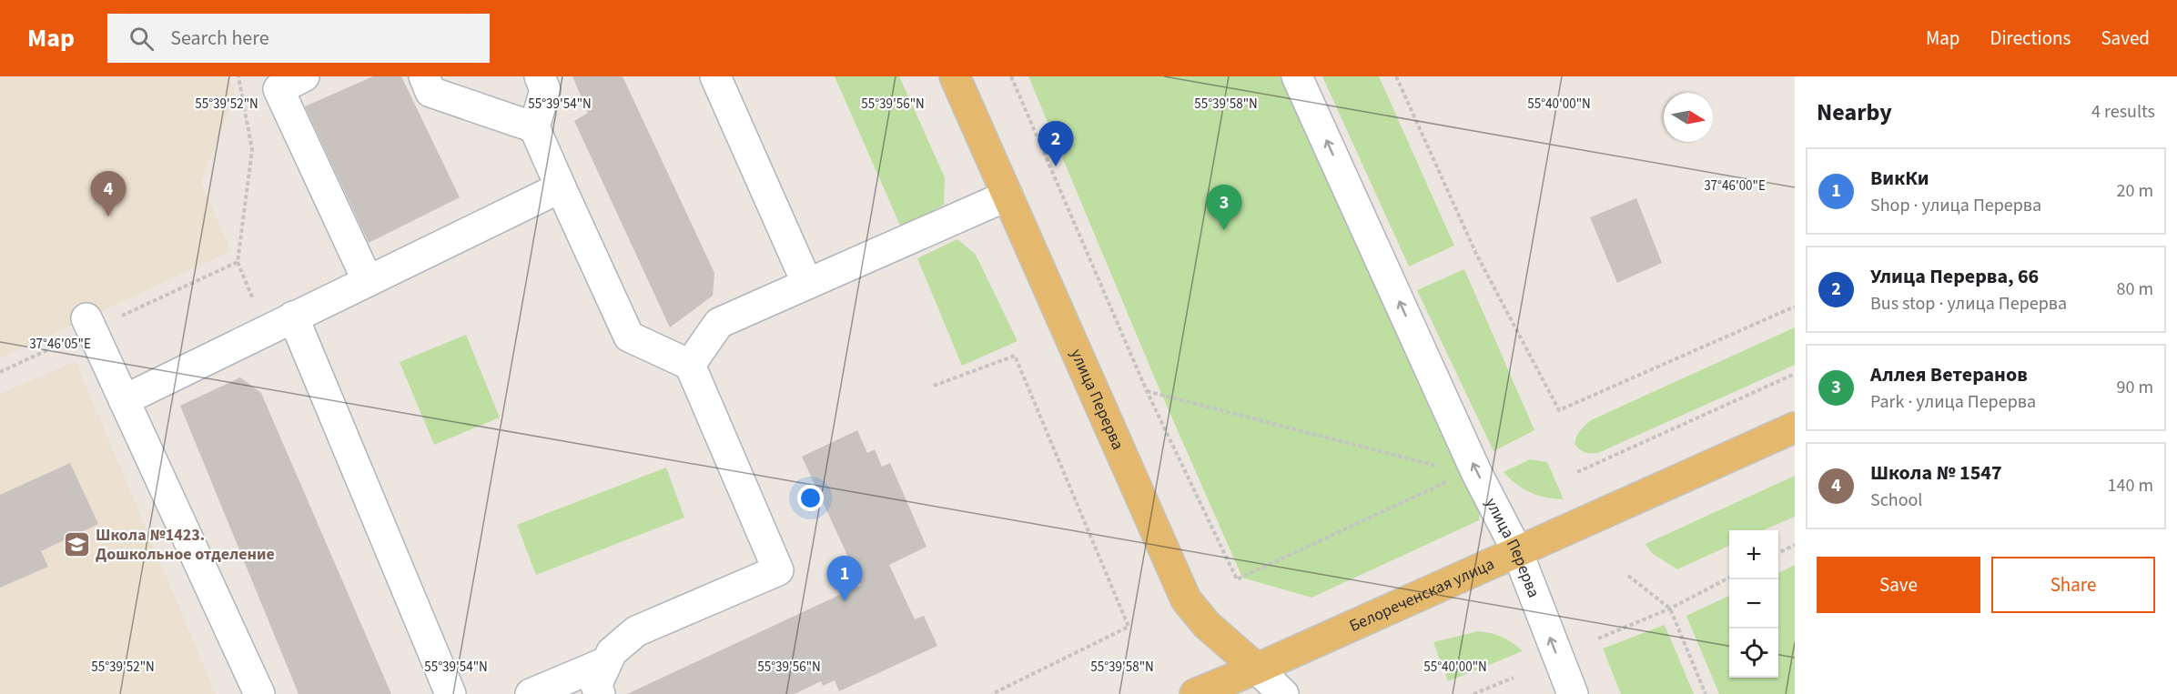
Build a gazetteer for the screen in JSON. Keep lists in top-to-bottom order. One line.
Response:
{"streets":{"main road":["улица Перерва","Белореченская улица"]},"crossings":[["улица Перерва","Белореченская улица"]],"one_way":["улица Перерва"],"places":{"school or university":["Школа №1423. Дошкольное отделение"]},"north":"right","page":{"header":"Map","search":"Search here","nav":["Map","Directions","Saved"],"heading":["Nearby","4 results"],"pins":["2","4","3","1"],"list":[{"mark":"1","name":"ВикКи","note":"Shop · улица Перерва","value":"20 m"},{"mark":"2","name":"Улица Перерва, 66","note":"Bus stop · улица Перерва","value":"80 m"},{"mark":"3","name":"Аллея Ветеранов","note":"Park · улица Перерва","value":"90 m"},{"mark":"4","name":"Школа № 1547","note":"School","value":"140 m"}],"map_buttons":["+","−"],"buttons":["Save","Share"]},"coordinates":["55°39'52\"N","55°39'54\"N","55°39'56\"N","55°39'58\"N","55°40'00\"N","37°46'00\"E","37°46'05\"E"]}
